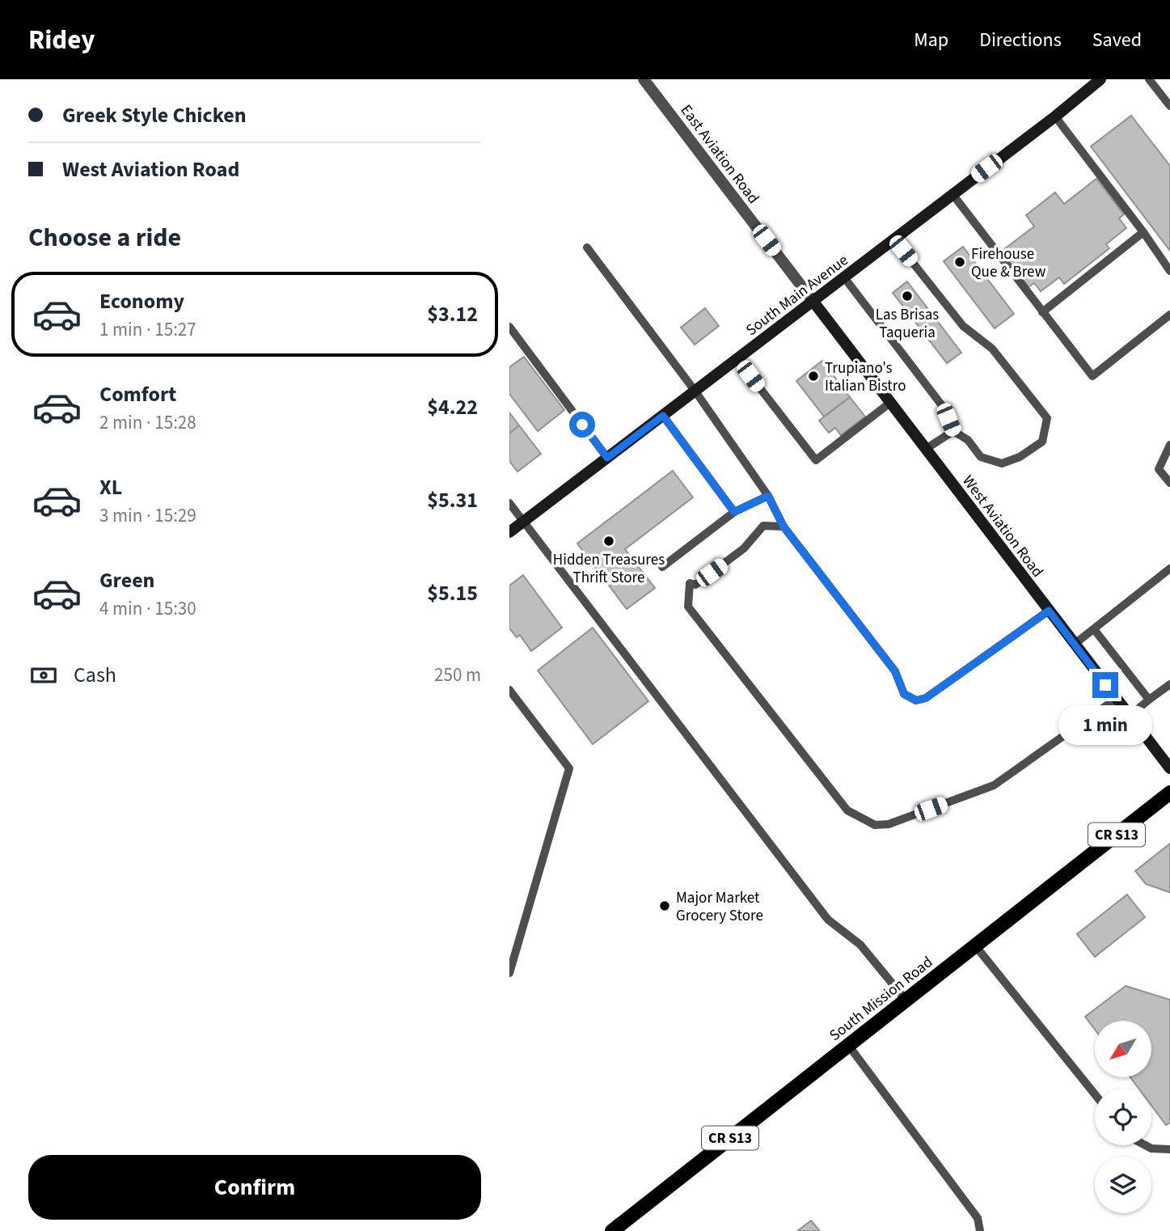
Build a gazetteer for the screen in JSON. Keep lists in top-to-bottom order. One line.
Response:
{"streets":{"main road":["South Main Avenue","West Aviation Road","CR S13","South Mission Road"],"street":["East Aviation Road"]},"crossings":[["East Aviation Road","South Main Avenue"],["East Aviation Road","West Aviation Road"],["South Main Avenue","West Aviation Road"]],"places":["Firehouse Que & Brew","Las Brisas Taqueria","Trupiano's Italian Bistro","Hidden Treasures Thrift Store","Major Market Grocery Store"],"north":"bottom left","page":{"header":"Ridey","nav":["Map","Directions","Saved"],"banner":["Greek Style Chicken","West Aviation Road"],"heading":"Choose a ride","list":[{"name":"Economy","note":"1 min · 15:27","value":"$3.12"},{"name":"Comfort","note":"2 min · 15:28","value":"$4.22"},{"name":"XL","note":"3 min · 15:29","value":"$5.31"},{"name":"Green","note":"4 min · 15:30","value":"$5.15"}],"pay":["Cash","250 m"],"bubble":"1 min","buttons":"Confirm"}}
